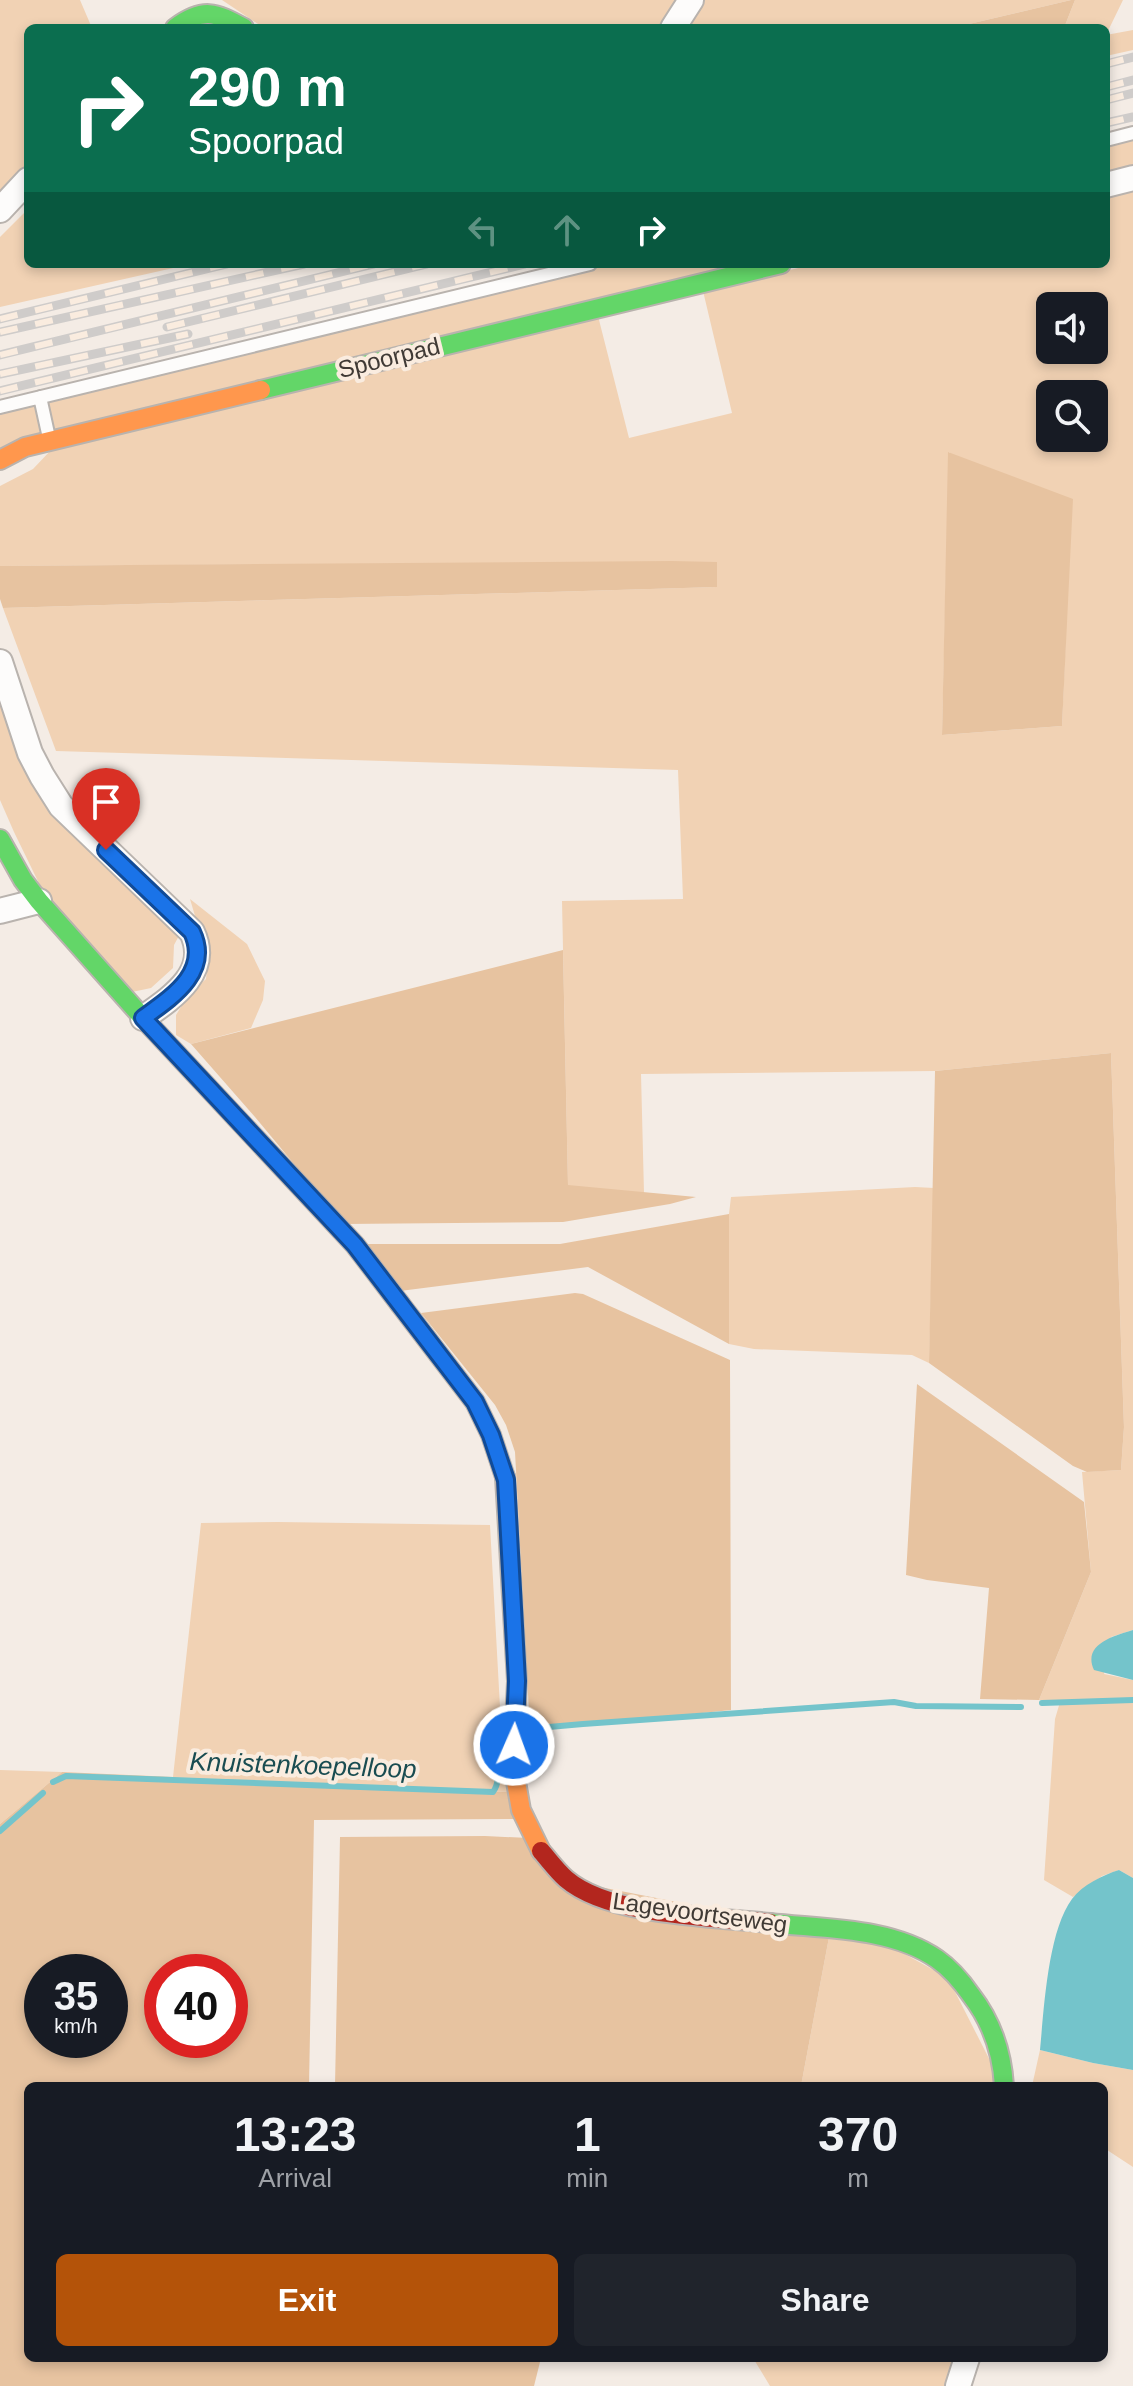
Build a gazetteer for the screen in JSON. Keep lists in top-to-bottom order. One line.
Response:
{"streets":{"street":["Spoorpad","Lagevoortseweg"]},"water":["Knuistenkoepelloop"],"page":{"turn":["290 m","Spoorpad"],"speed":"35 km/h","limit":"40","eta":["13:23","Arrival","1","min","370","m"],"buttons":["Exit","Share"]}}
